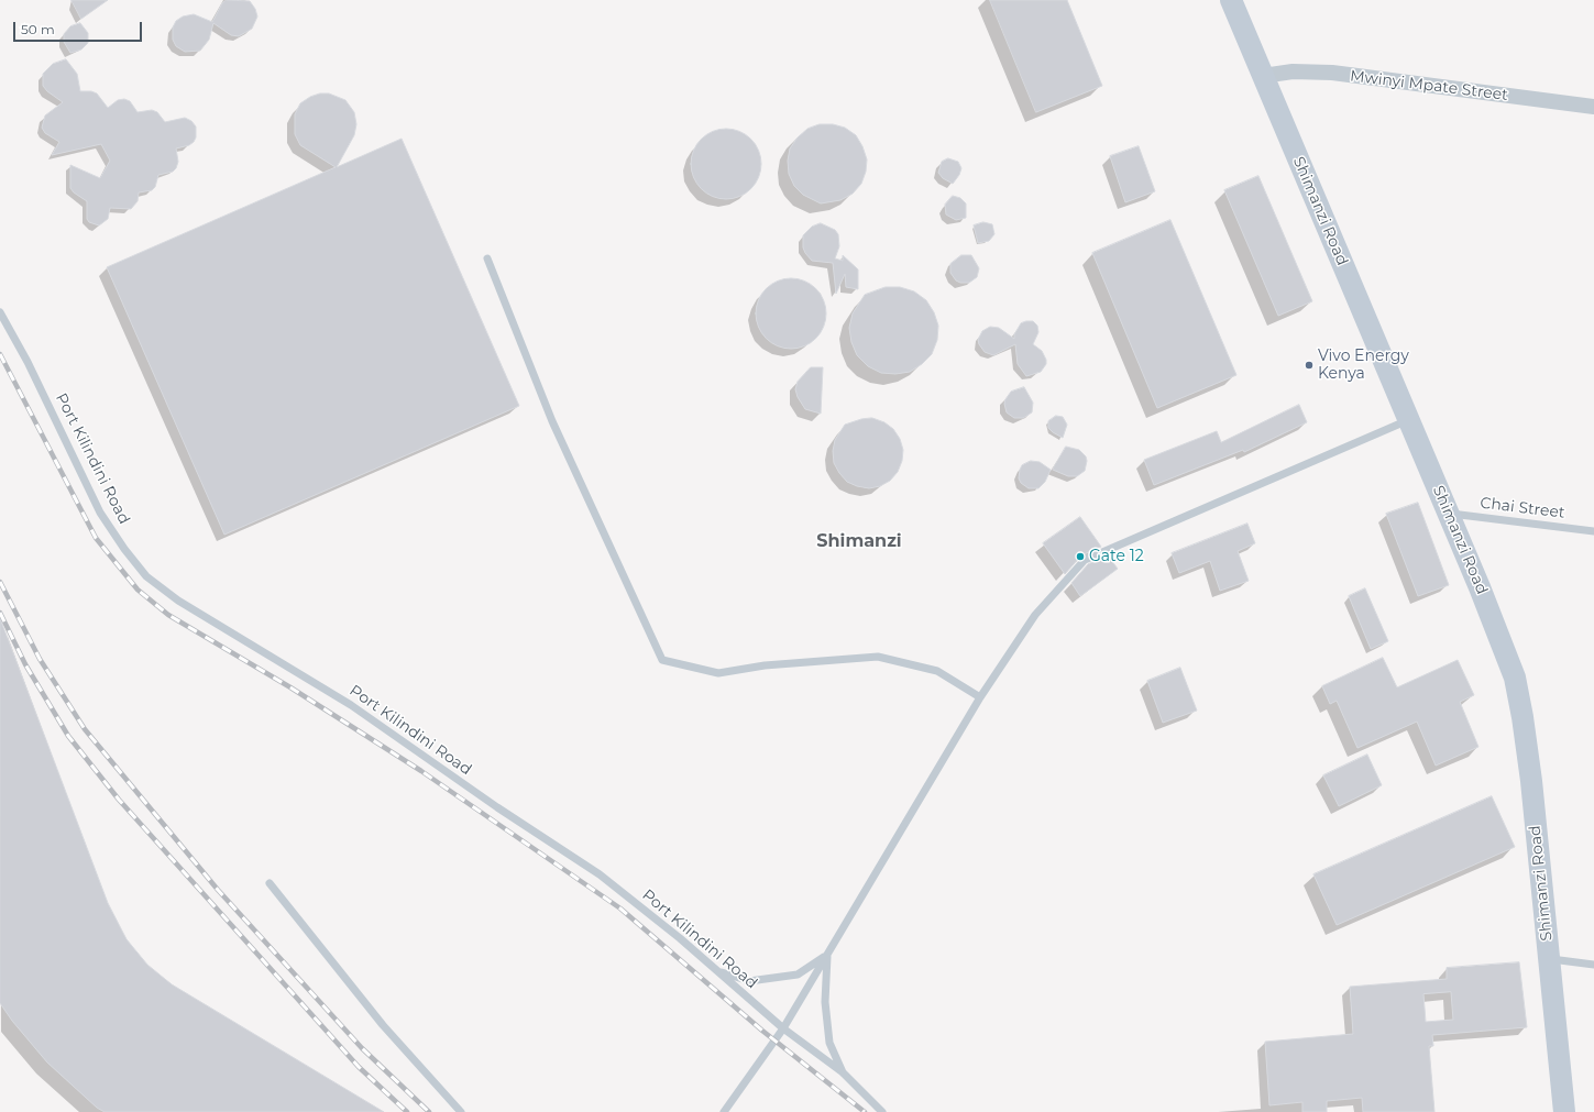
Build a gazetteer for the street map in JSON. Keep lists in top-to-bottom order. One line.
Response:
{"streets":{"main road":["Shimanzi Road"],"street":["Mwinyi Mpate Street"],"lane":["Port Kilindini Road","Chai Street"]},"crossings":[["Mwinyi Mpate Street","Shimanzi Road"],["Shimanzi Road","Chai Street"]],"districts":["Shimanzi"],"places":["Vivo Energy Kenya","Gate 12"],"scale_bar":"50 m"}
